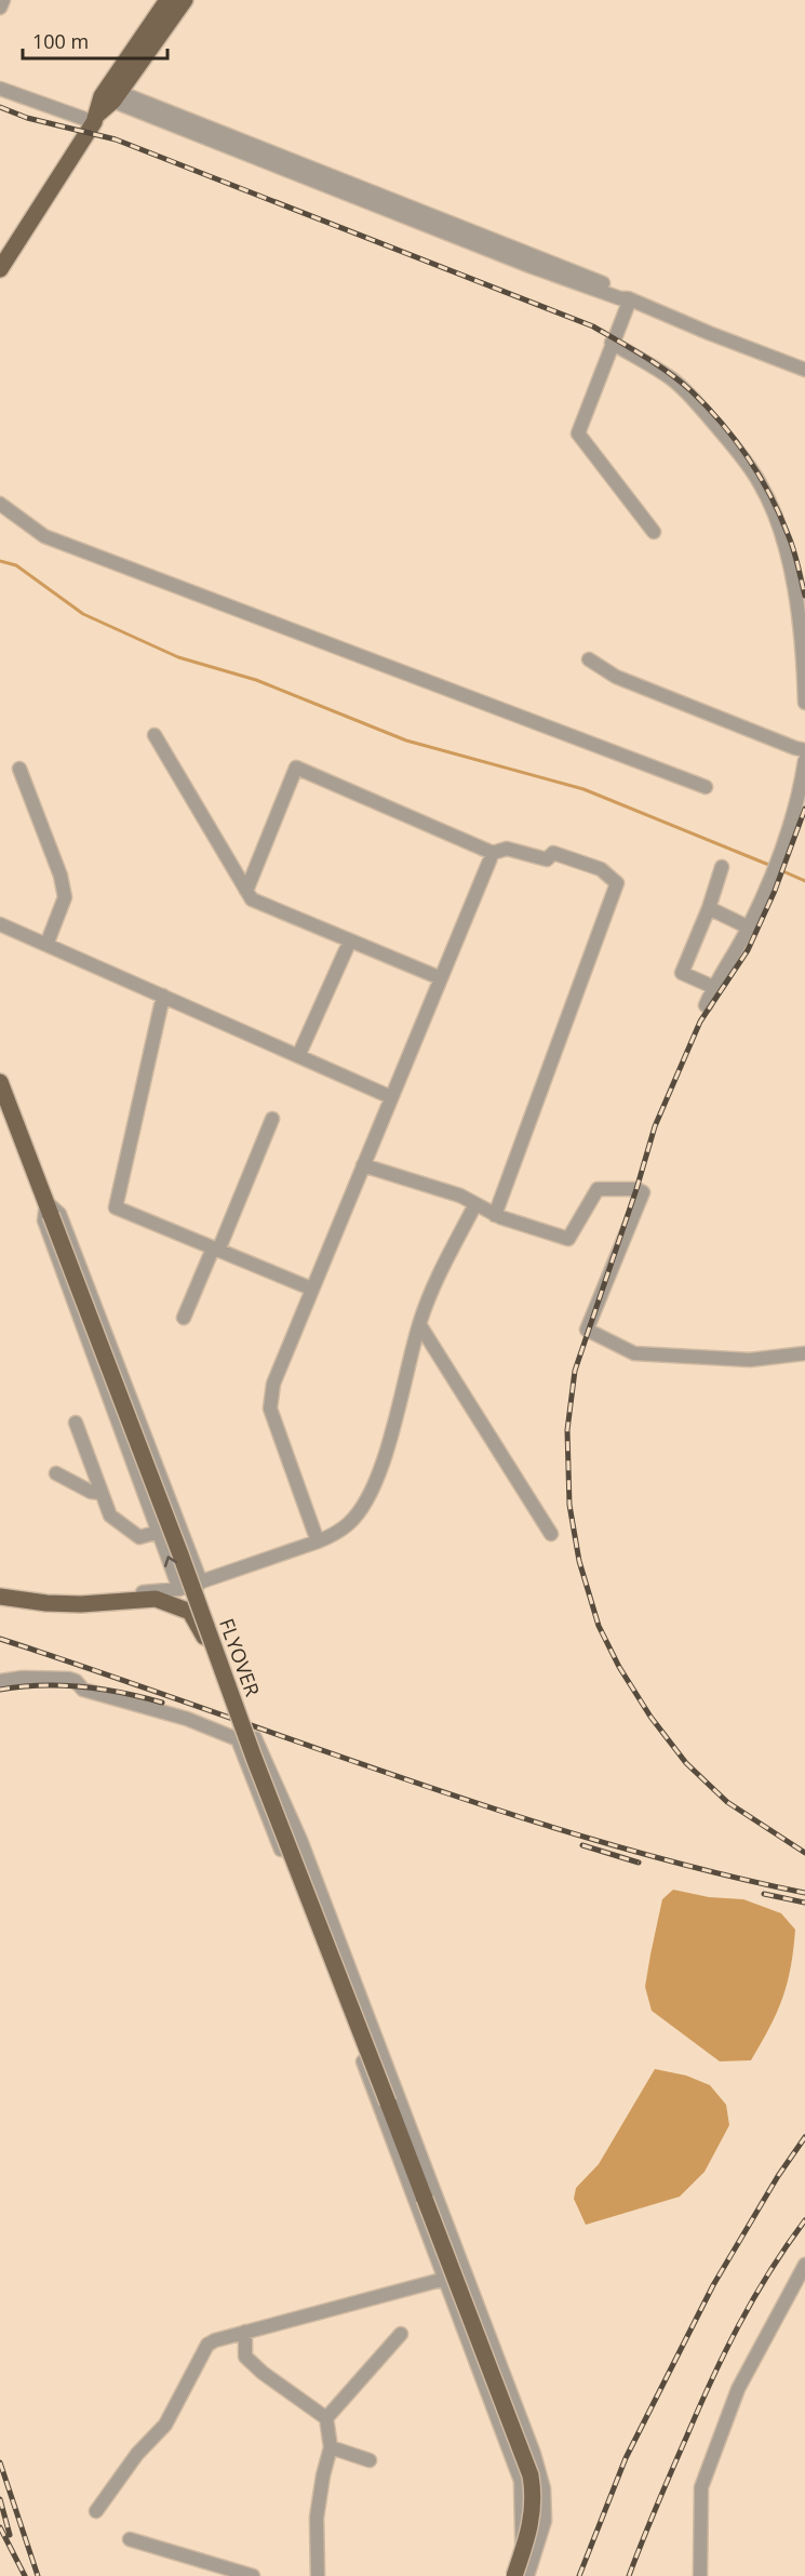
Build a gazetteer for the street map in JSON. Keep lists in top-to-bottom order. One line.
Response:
{"streets":{"main road":["FLYOVER"]},"scale_bar":"100 m"}
